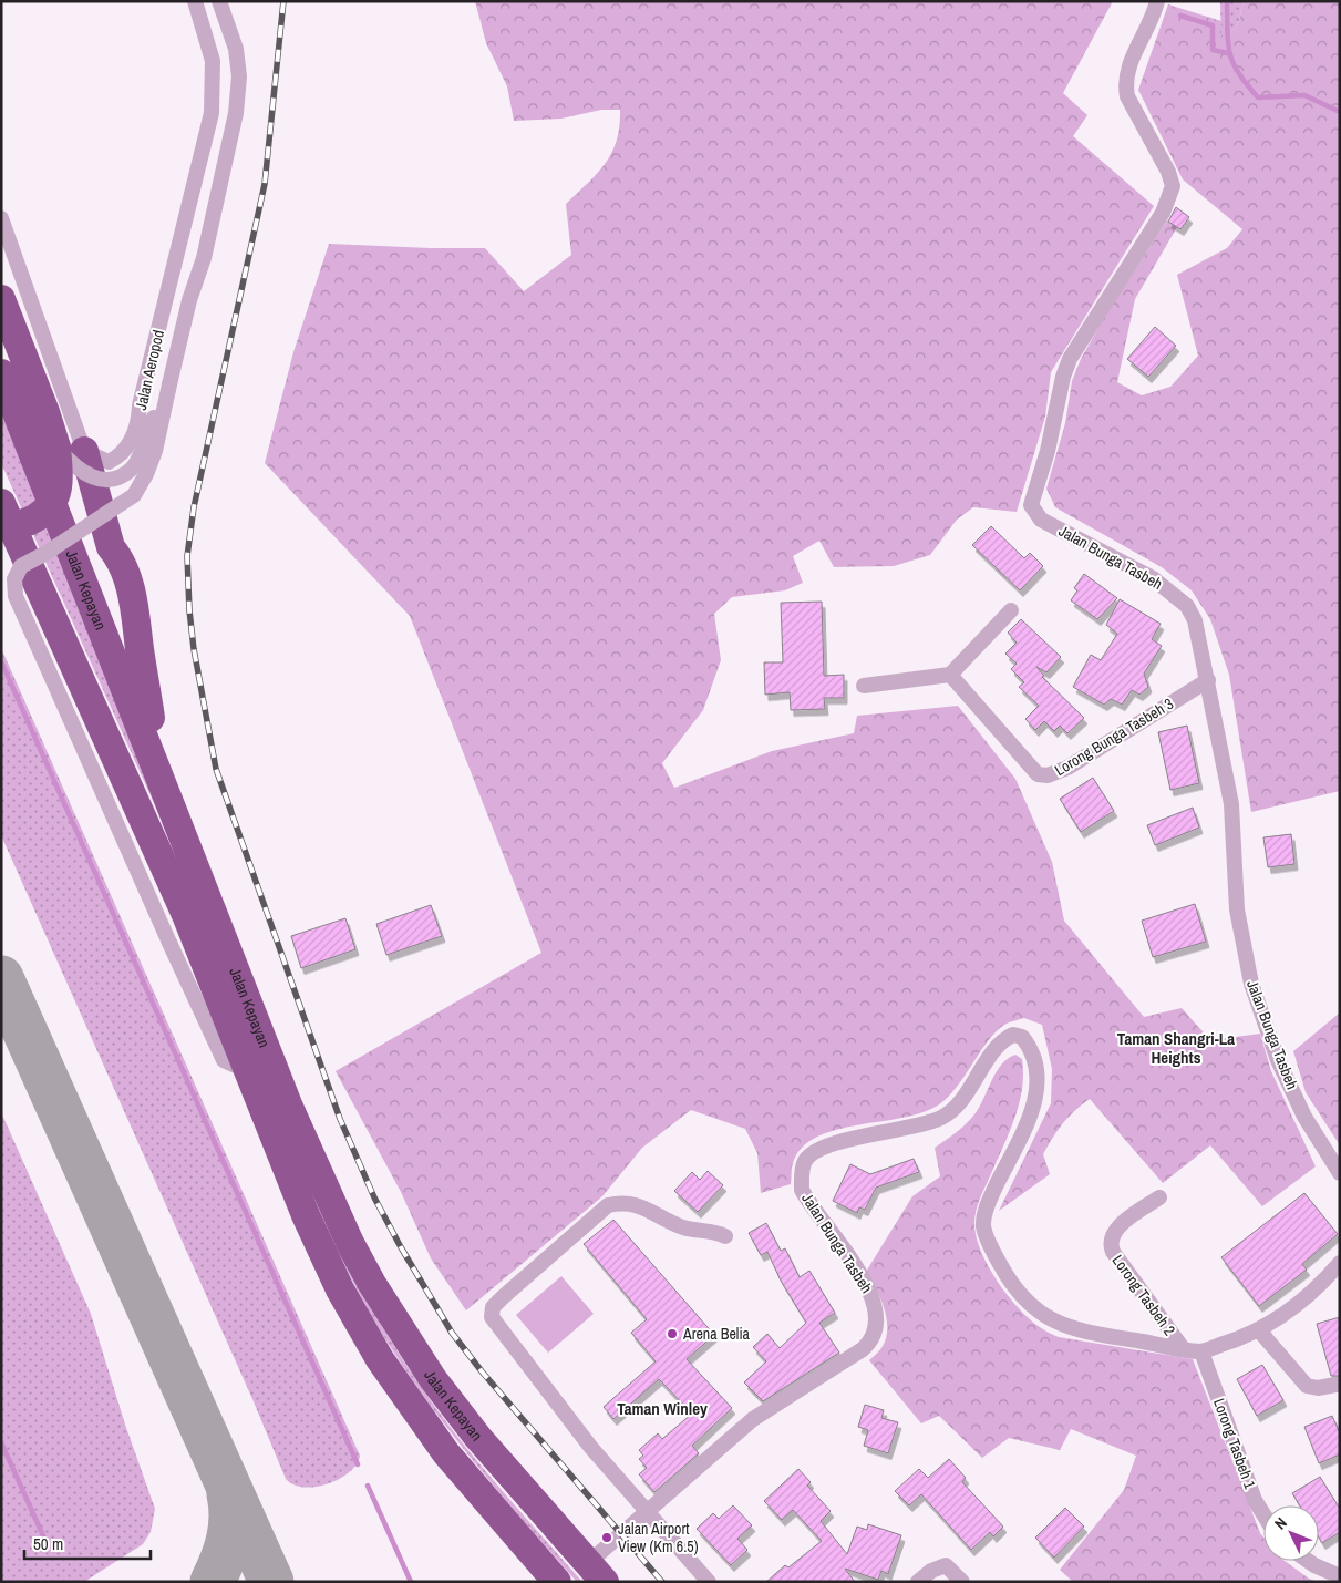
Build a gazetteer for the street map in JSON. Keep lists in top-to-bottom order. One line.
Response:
{"streets":{"highway":["Jalan Kepayan"],"street":["Jalan Aeropod","Jalan Bunga Tasbeh","Lorong Bunga Tasbeh 3","Lorong Tasbeh 2","Lorong Tasbeh 1"]},"crossings":[["Jalan Bunga Tasbeh","Jalan Kepayan"],["Jalan Bunga Tasbeh","Lorong Bunga Tasbeh 3"],["Jalan Bunga Tasbeh","Lorong Tasbeh 2"],["Jalan Bunga Tasbeh","Lorong Tasbeh 1"]],"districts":["Taman Shangri-La Heights","Taman Winley"],"places":["Arena Belia","Jalan Airport View (Km 6.5)"],"scale_bar":"50 m","north":"top left"}
